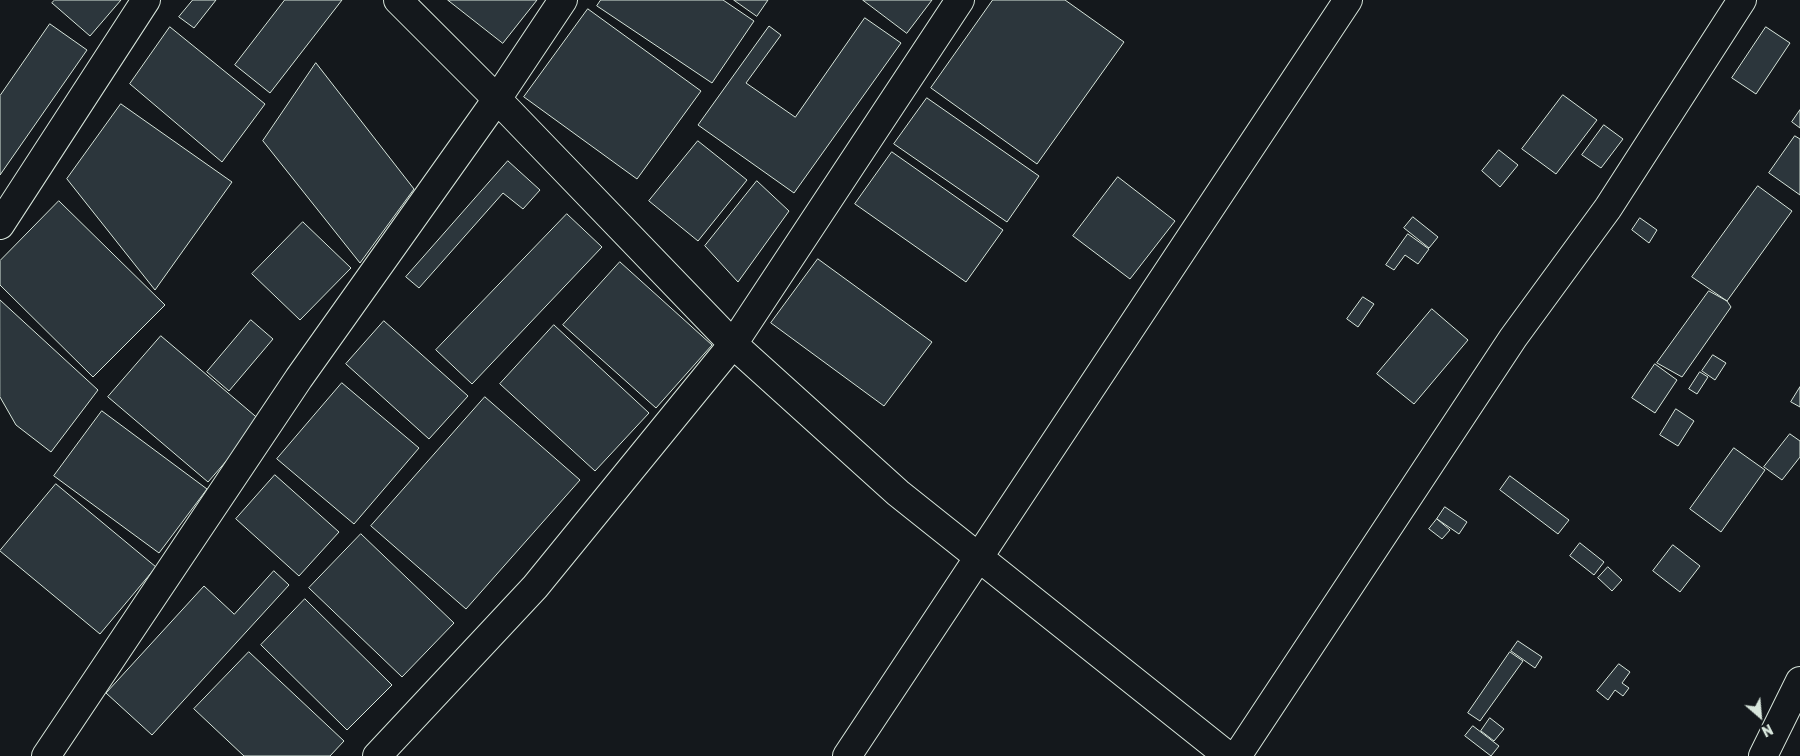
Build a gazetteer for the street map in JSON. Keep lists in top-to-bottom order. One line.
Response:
{"north":"bottom right"}
